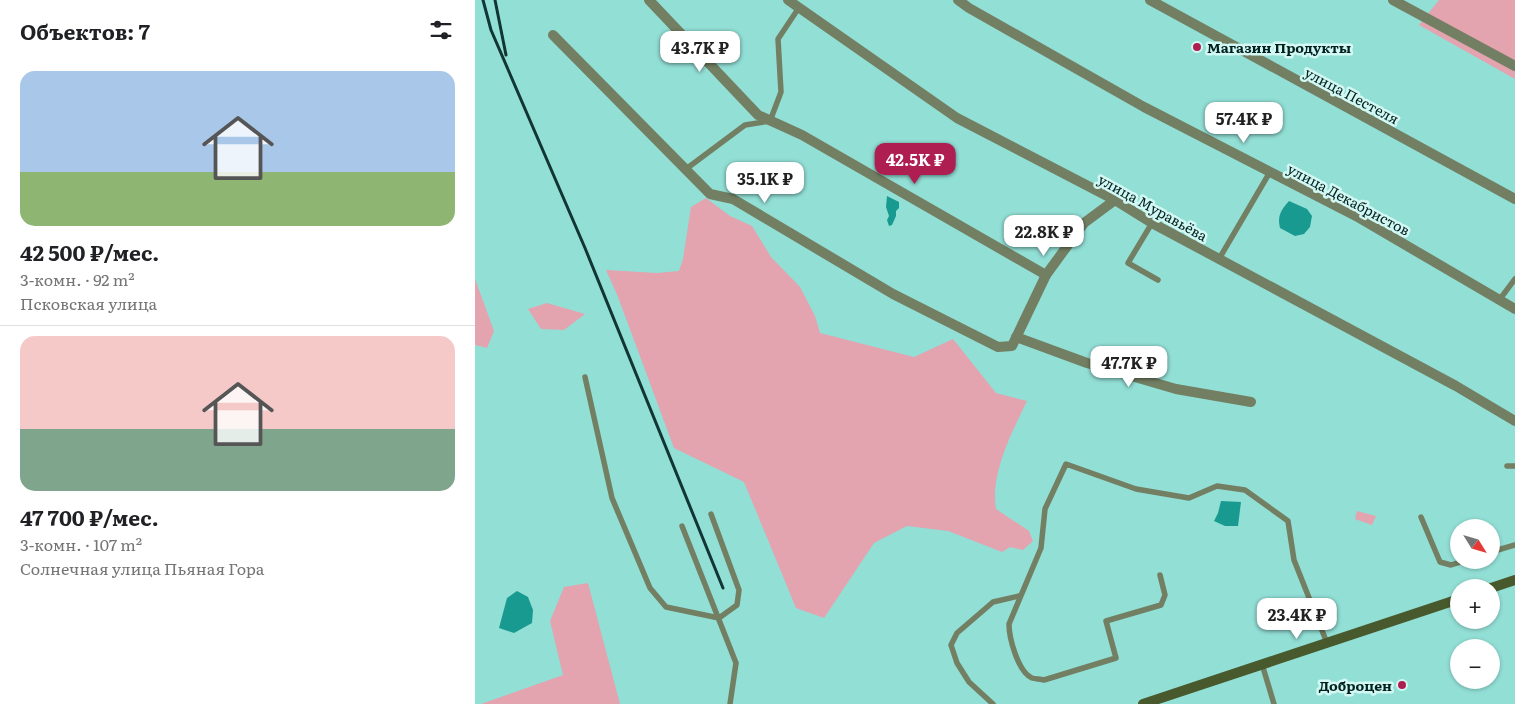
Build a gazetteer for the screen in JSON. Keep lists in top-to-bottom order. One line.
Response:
{"streets":{"street":["улица Пестеля","улица Декабристов","улица Муравьёва"]},"places":["Магазин Продукты","Доброцен"],"north":"bottom right","page":{"heading":"Объектов: 7","price":["43.7K ₽","57.4K ₽","42.5K ₽","35.1K ₽","22.8K ₽","47.7K ₽","23.4K ₽"],"list":[{"name":"42 500 ₽/мес.","note":"3-комн. · 92 m² · Псковская улица"},{"name":"47 700 ₽/мес.","note":"3-комн. · 107 m² · Солнечная улица Пьяная Гора"}],"map_buttons":["+","−"]}}
